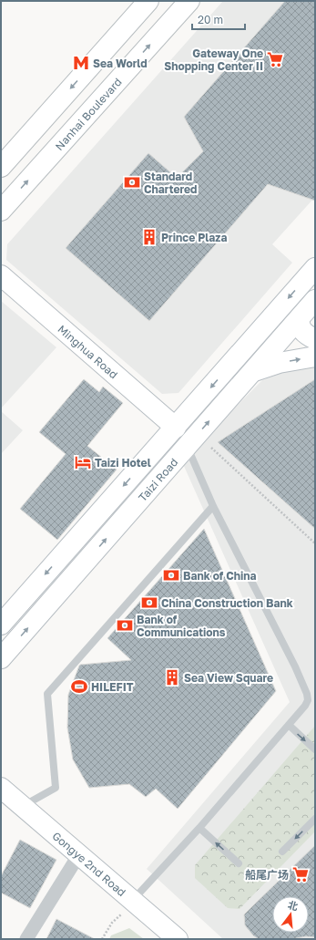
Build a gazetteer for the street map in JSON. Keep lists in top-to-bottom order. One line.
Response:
{"streets":{"main road":["Nanhai Boulevard","Minghua Road","Taizi Road","Gongye 2nd Road"]},"crossings":[["Minghua Road","Taizi Road"]],"places":{"supermarket":["Gateway One Shopping Center II","船尾广场"],"metro station":["Sea World"],"bank":["Standard Chartered","Bank of China","China Construction Bank","Bank of Communications"],"building":["Prince Plaza","Sea View Square"],"hotel":["Taizi Hotel"],"sports":["HILEFIT"]},"scale_bar":"20 m","north":"top"}
